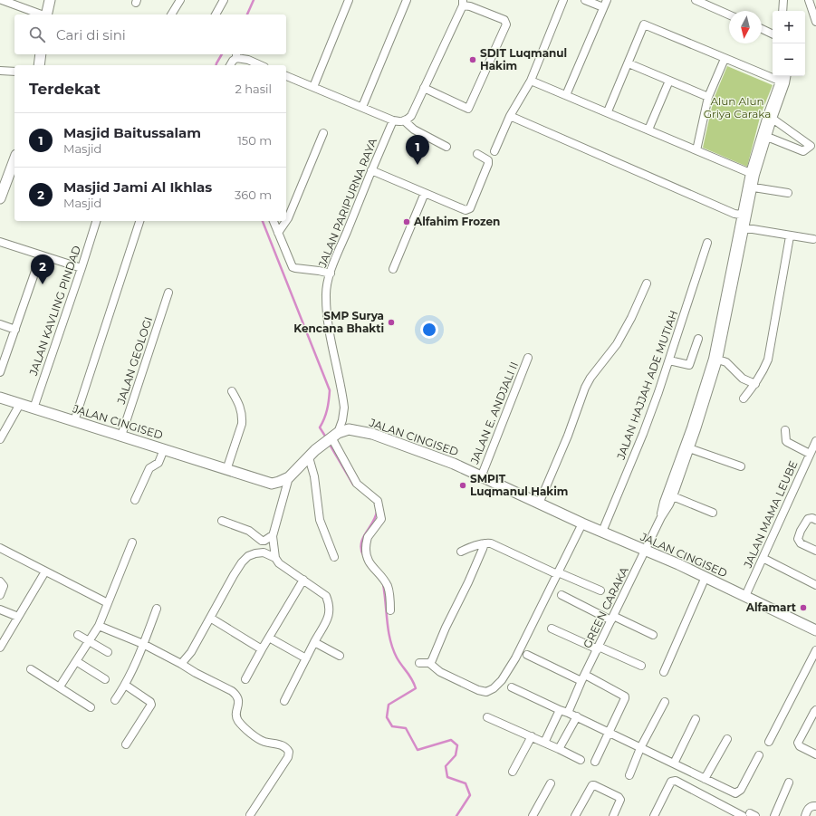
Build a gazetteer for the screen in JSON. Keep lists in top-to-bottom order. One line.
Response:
{"streets":{"main road":["JALAN CINGISED"],"street":["JALAN PARIPURNA RAYA","JALAN KAVLING PINDAD","JALAN GEOLOGI","JALAN HAJJAH ADE MUTIAH","JALAN E. ANDJALI II","JALAN MAMA LEUBE","GREEN CARAKA"]},"crossings":[["JALAN PARIPURNA RAYA","JALAN CINGISED"],["JALAN KAVLING PINDAD","JALAN CINGISED"],["JALAN GEOLOGI","JALAN CINGISED"],["JALAN HAJJAH ADE MUTIAH","JALAN CINGISED"],["JALAN E. ANDJALI II","JALAN CINGISED"],["JALAN CINGISED","JALAN MAMA LEUBE"],["JALAN CINGISED","GREEN CARAKA"]],"parks":["Alun Alun Griya Caraka"],"places":["SDIT Luqmanul Hakim","Alfahim Frozen","SMP Surya Kencana Bhakti","SMPIT Luqmanul Hakim","Alfamart"],"north":"bottom","page":{"map_buttons":["+","−"],"search":"Cari di sini","heading":["Terdekat","2 hasil"],"list":[{"mark":"1","name":"Masjid Baitussalam","note":"Masjid","value":"150 m"},{"mark":"2","name":"Masjid Jami Al Ikhlas","note":"Masjid","value":"360 m"}],"pins":["1","2"]}}
